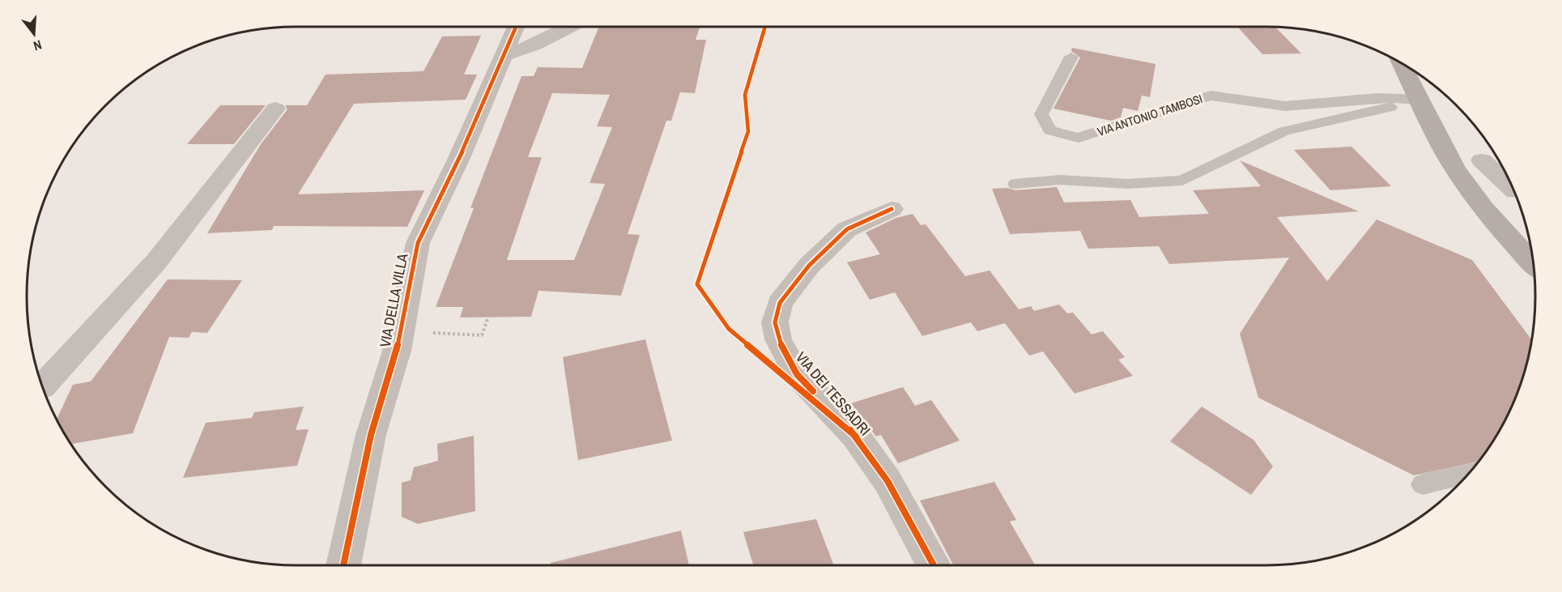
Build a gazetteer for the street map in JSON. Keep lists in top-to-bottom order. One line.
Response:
{"streets":{"street":["VIA DELLA VILLA","VIA DEI TESSADRI"],"lane":["VIA ANTONIO TAMBOSI"]},"north":"bottom"}
